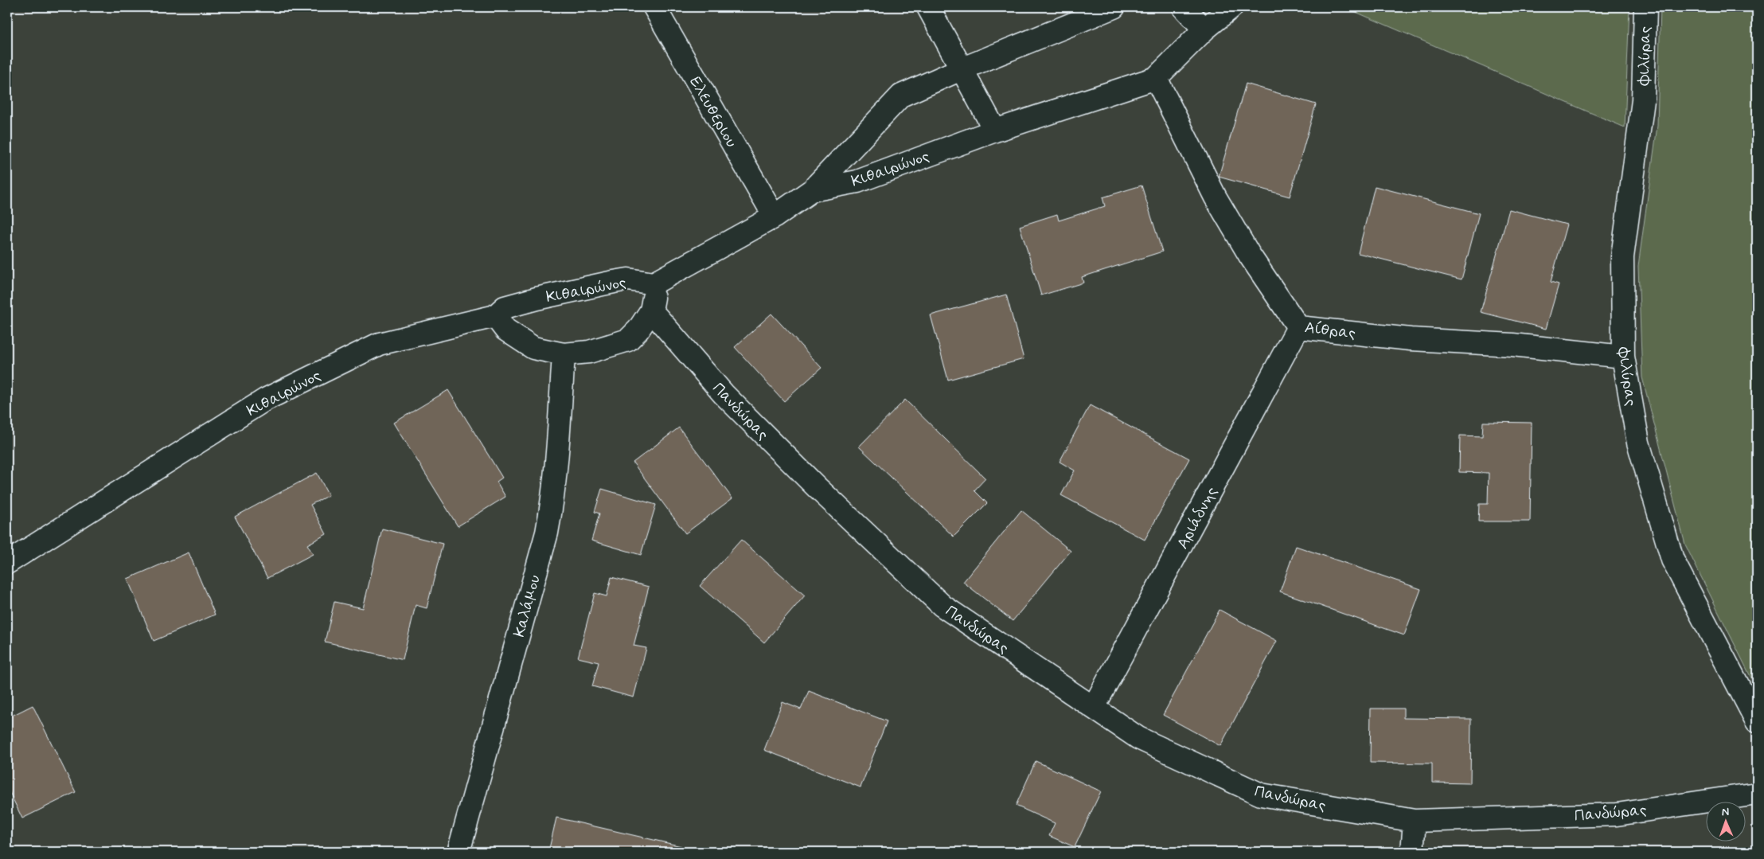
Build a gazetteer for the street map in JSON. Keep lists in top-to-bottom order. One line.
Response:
{"streets":{"street":["Φιλύρας","Ελευθεριου","Κιθαιρώνος","Αίθρας","Πανδώρας","Αριάδνης","Καλάμου"]},"crossings":[["Φιλύρας","Αίθρας"],["Ελευθεριου","Κιθαιρώνος"],["Κιθαιρώνος","Αίθρας"],["Αίθρας","Αριάδνης"],["Πανδώρας","Αριάδνης"]],"north":"top"}
